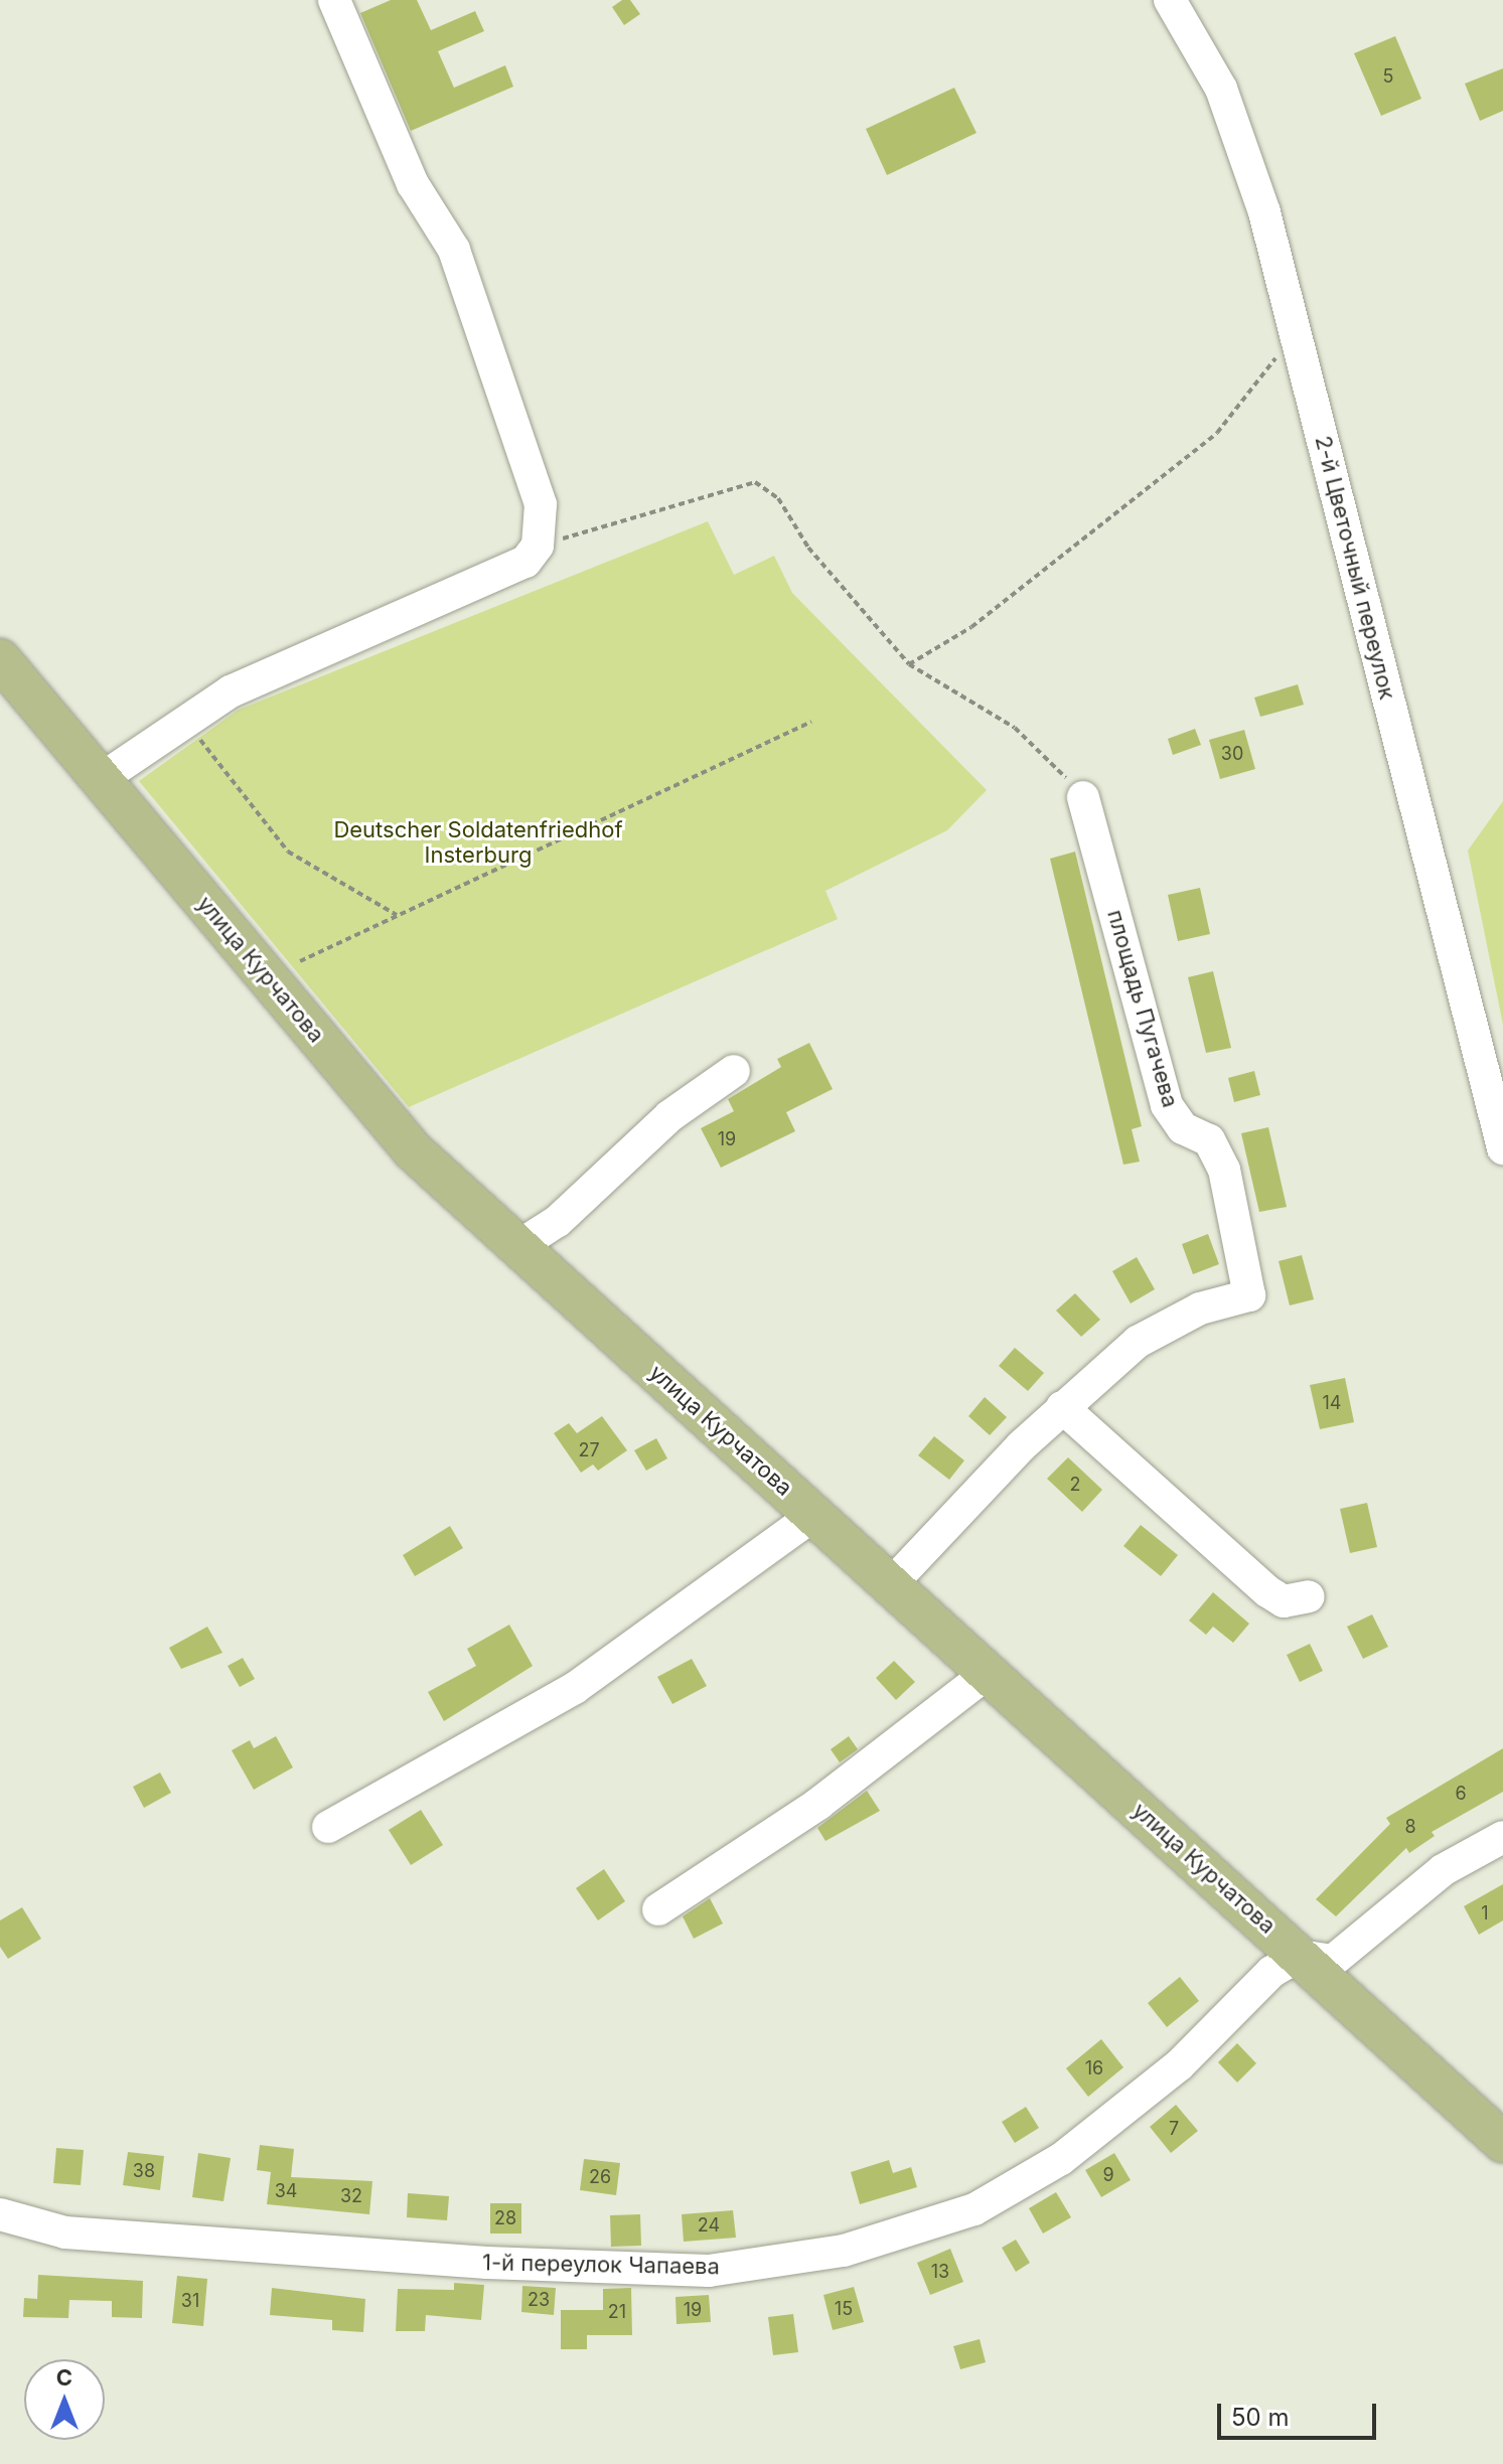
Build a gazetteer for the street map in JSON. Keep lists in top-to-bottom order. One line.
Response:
{"streets":{"main road":["улица Курчатова"],"street":["2-й Цветочный переулок","площадь Пугачева","1-й переулок Чапаева"]},"crossings":[["улица Курчатова","1-й переулок Чапаева"]],"parks":["Deutscher Soldatenfriedhof Insterburg"],"house_numbers":["5","30","19","14","27","2","6","8","1","16","7","38","9","26","34","32","28","24","13","23","31","15","19","21"],"scale_bar":"50 m","north":"top"}
